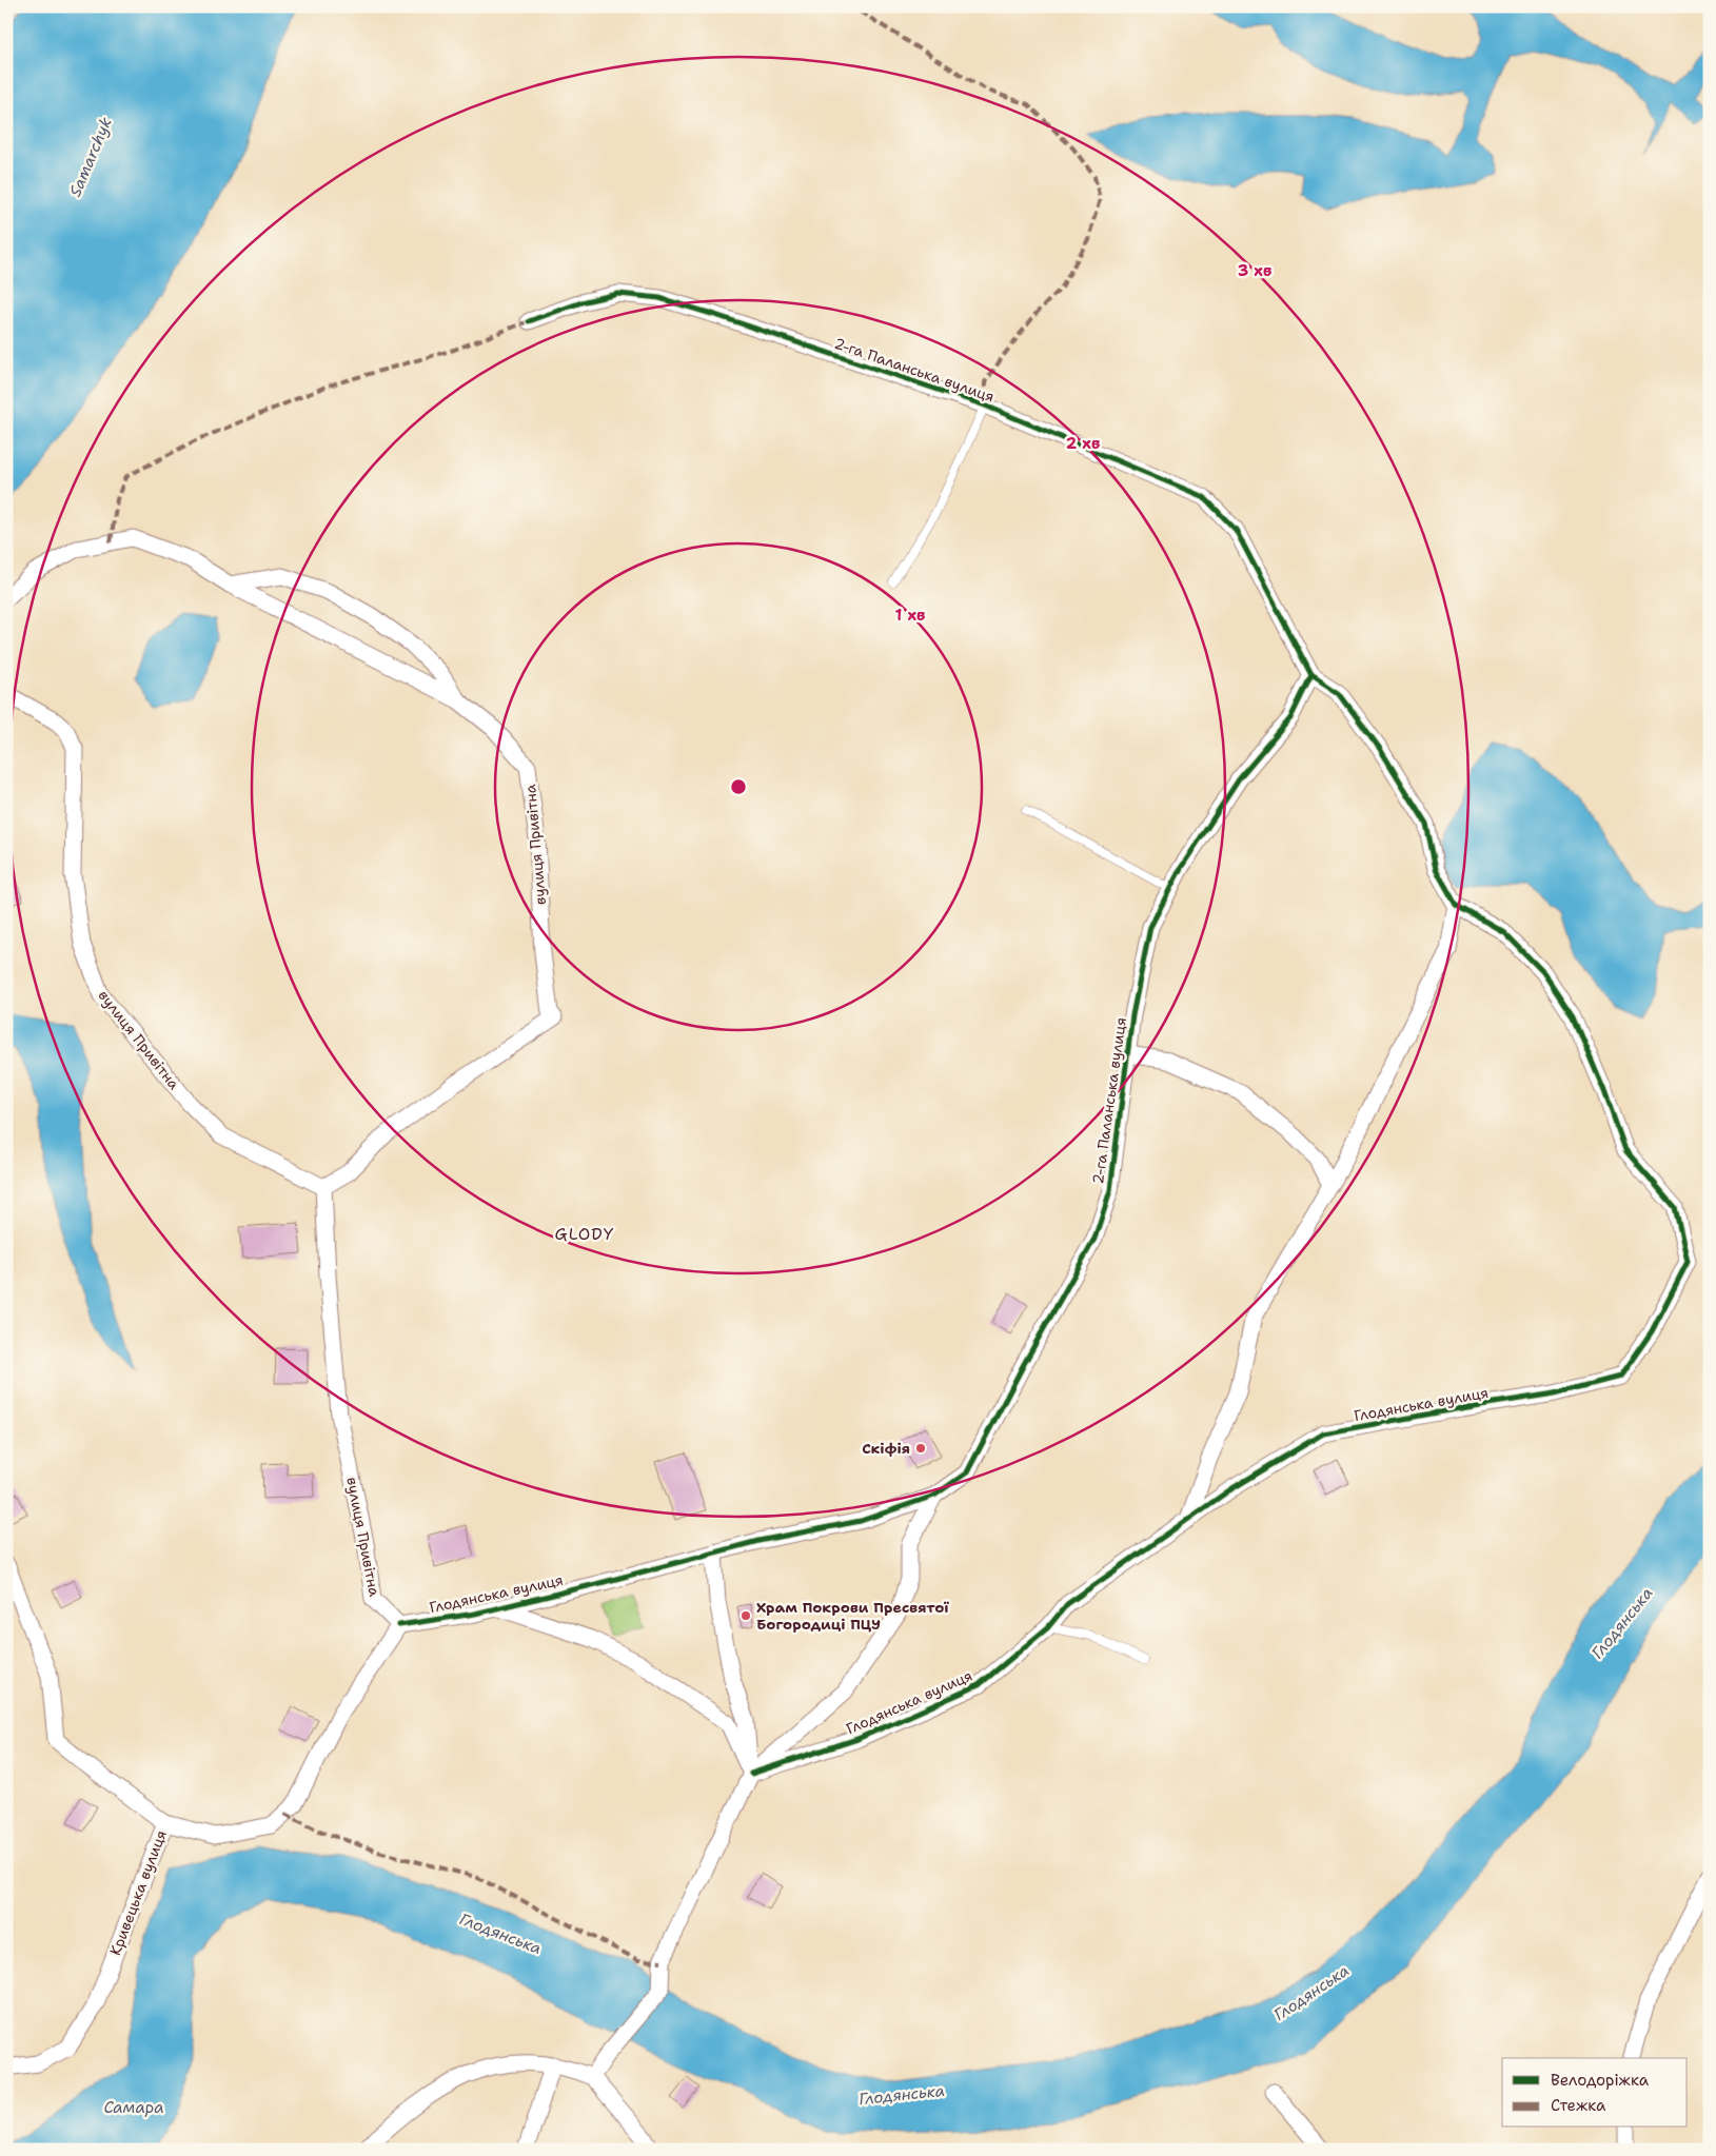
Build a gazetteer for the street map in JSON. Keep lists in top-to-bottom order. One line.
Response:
{"streets":{"street":["2-га Паланська вулиця","вулиця Привітна","Глодянська вулиця","Кривецька вулиця"]},"crossings":[["2-га Паланська вулиця","Глодянська вулиця"],["вулиця Привітна","Глодянська вулиця"]],"districts":["GLODY"],"water":["Samarchyk","Глодянська","Самара"],"places":["Скіфія","Храм Покрови Пресвятої Богородиці ПЦУ"],"legend":["Велодоріжка","Стежка"],"rings":["3 хв","2 хв","1 хв"]}
